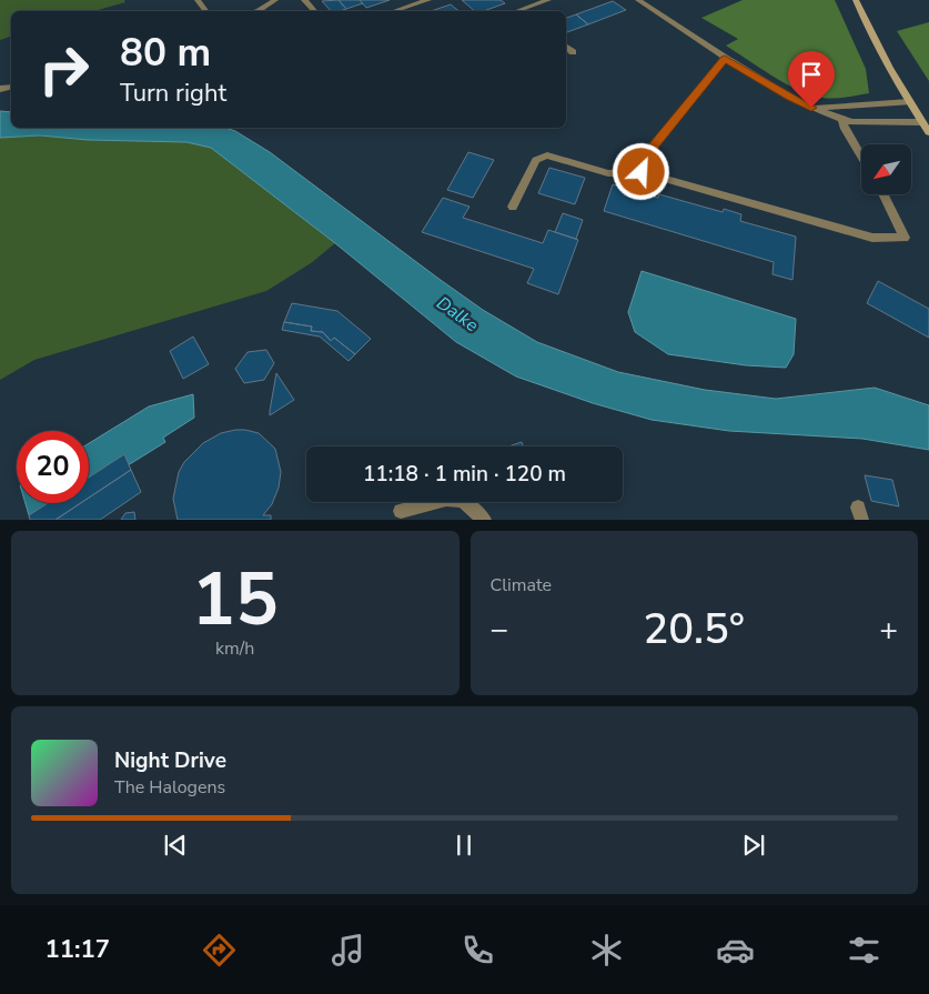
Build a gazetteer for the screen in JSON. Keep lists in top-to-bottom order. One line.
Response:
{"water":["Dalke"],"north":"bottom left","page":{"turn":["80 m","Turn right"],"limit":"20","trip":"11:18 · 1 min · 120 m","tile":[["15","km/h"],"Climate"],"heat":["−","20.5°","+"],"song":["Night Drive","The Halogens"],"tabs":"11:17"}}
